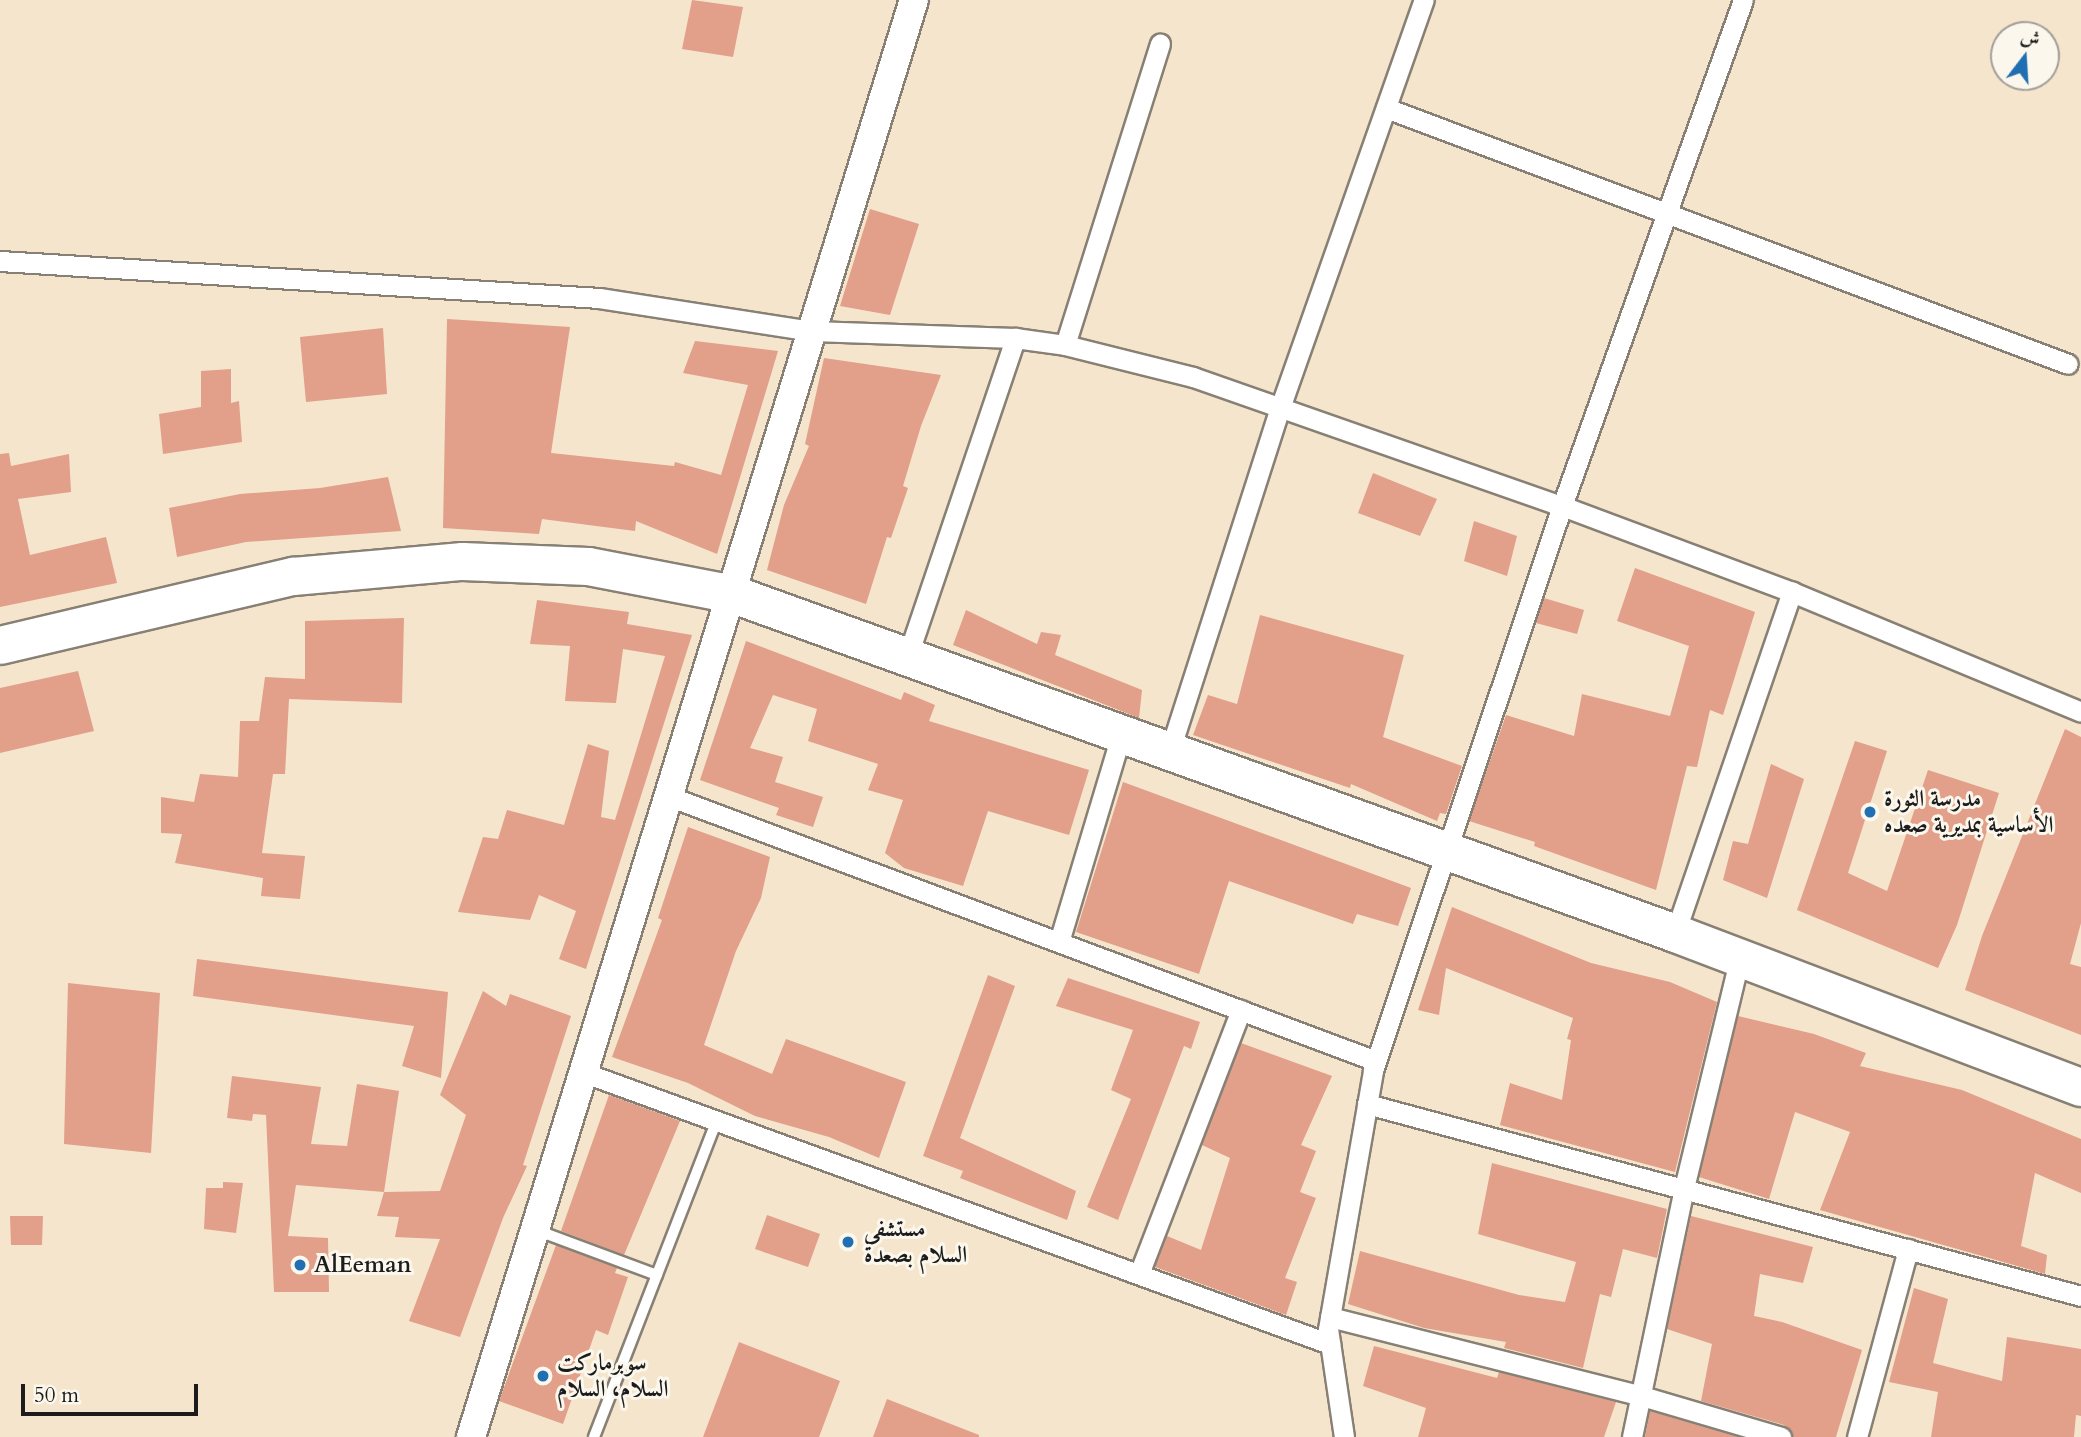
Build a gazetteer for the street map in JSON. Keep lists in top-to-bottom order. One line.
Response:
{"places":["مدرسة الثورة الأساسية بمديرية صعده","مستشفى السلام بصعدة","AlEeman","سوبرماركت السلام، السلام"],"scale_bar":"50 m","north":"top"}
